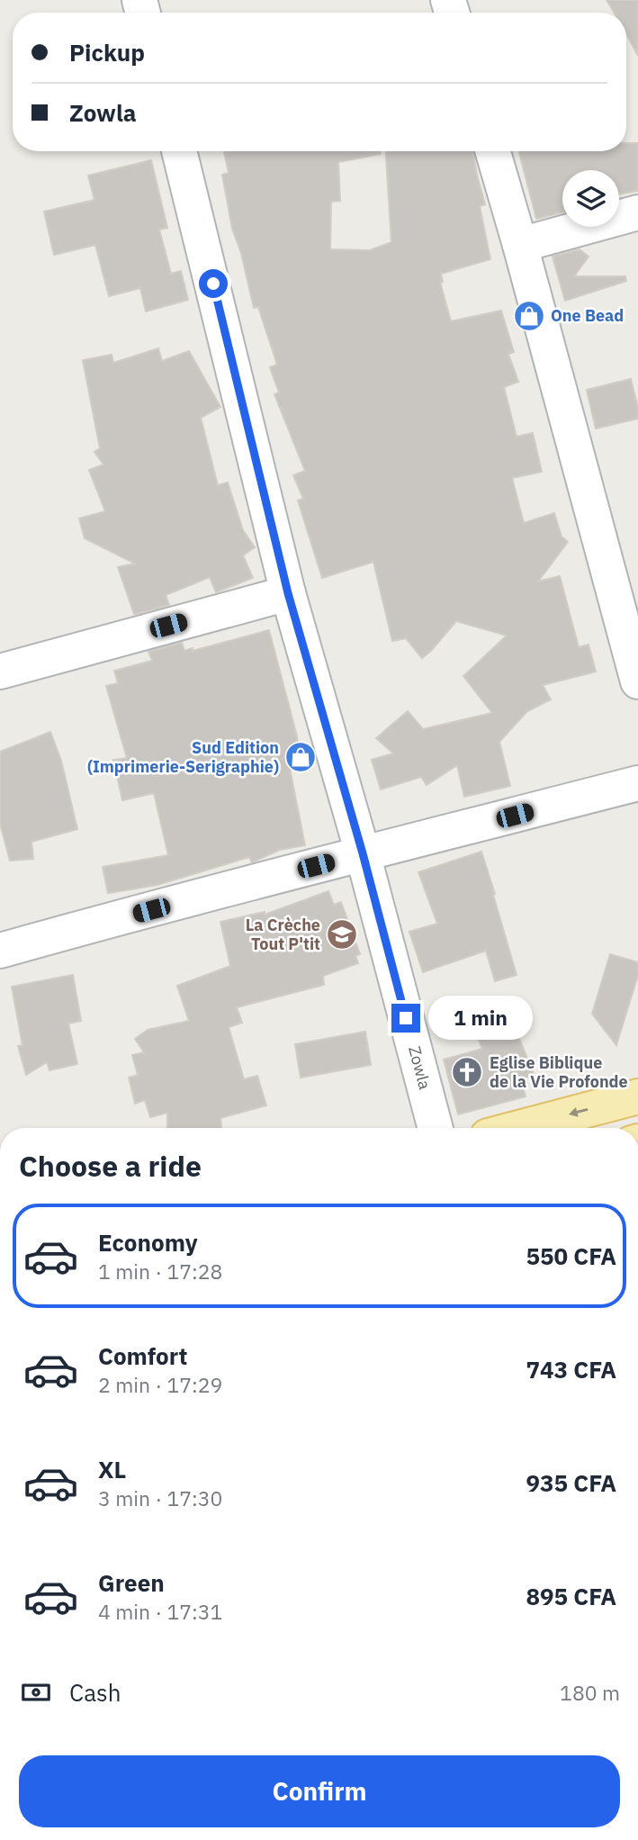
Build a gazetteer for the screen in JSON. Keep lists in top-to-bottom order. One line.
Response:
{"streets":{"street":["Zowla"]},"places":{"shop":["One Bead","Sud Edition (Imprimerie-Serigraphie)"],"school or university":["La Crèche Tout P'tit"],"church":["Eglise Biblique de la Vie Profonde"]},"page":{"banner":["Pickup","Zowla"],"bubble":"1 min","heading":"Choose a ride","list":[{"name":"Economy","note":"1 min · 17:28","value":"550 CFA"},{"name":"Comfort","note":"2 min · 17:29","value":"743 CFA"},{"name":"XL","note":"3 min · 17:30","value":"935 CFA"},{"name":"Green","note":"4 min · 17:31","value":"895 CFA"}],"pay":["Cash","180 m"],"buttons":"Confirm"}}
